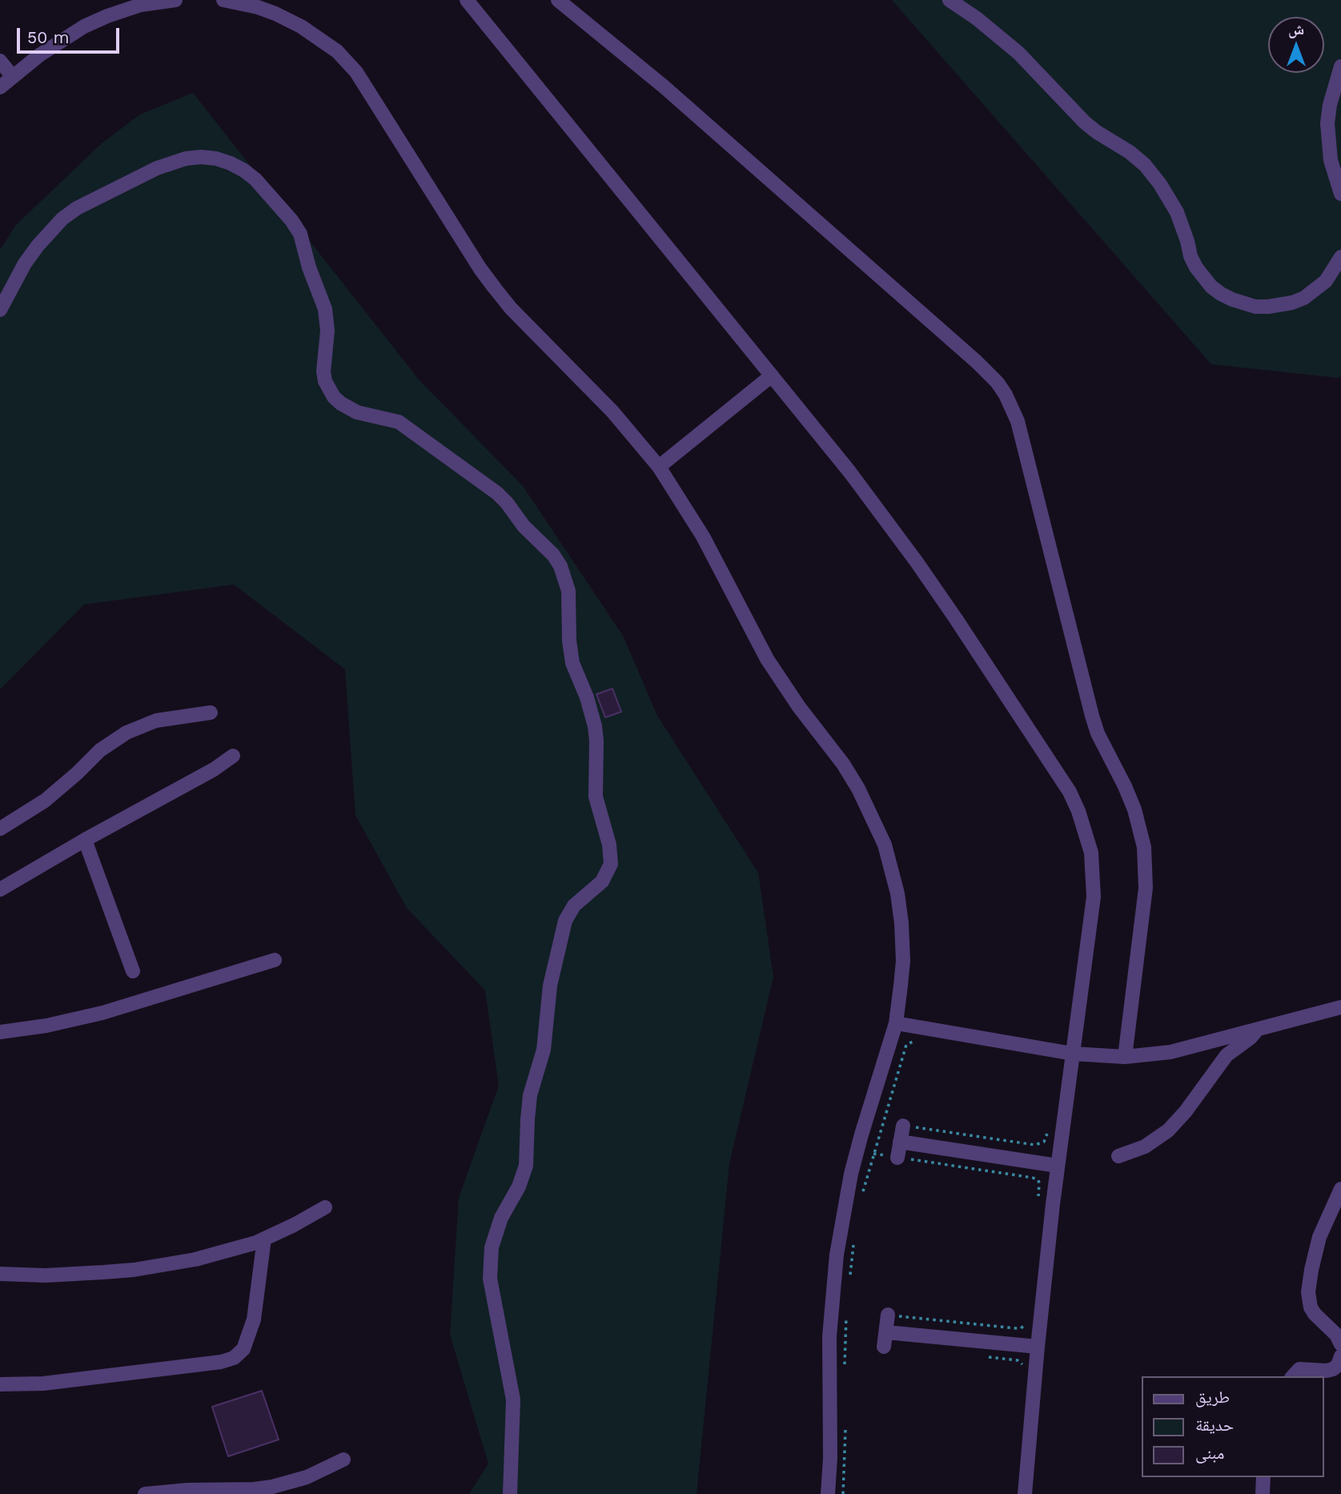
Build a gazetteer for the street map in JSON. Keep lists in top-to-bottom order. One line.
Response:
{"legend":["طريق","حديقة","مبنى"],"scale_bar":"50 m","north":"top"}
